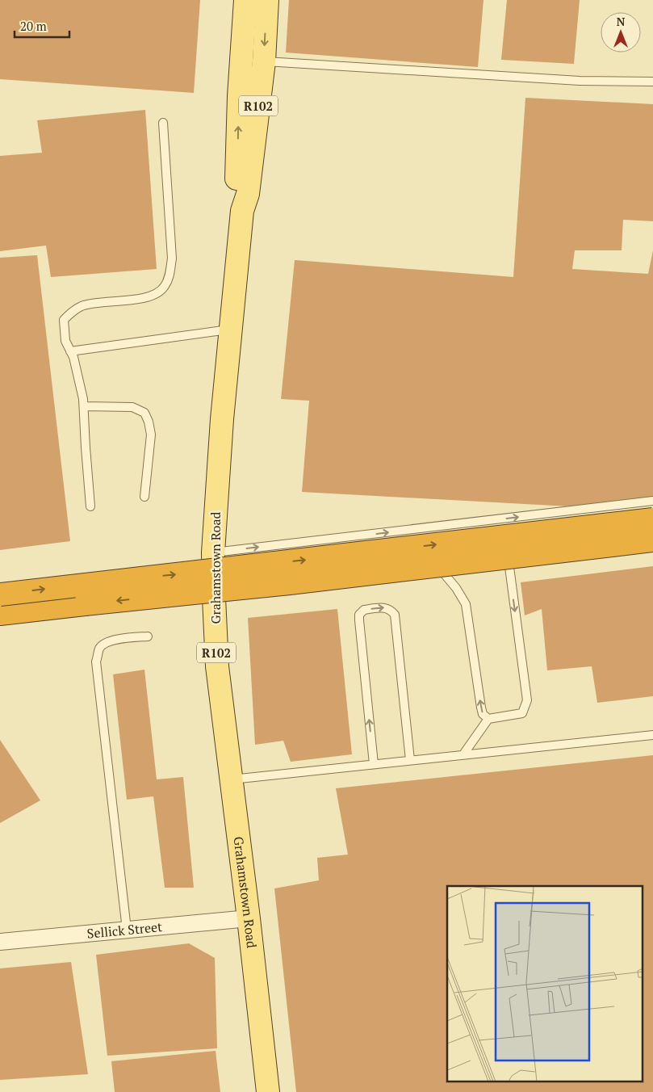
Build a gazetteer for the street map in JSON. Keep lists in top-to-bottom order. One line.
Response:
{"streets":{"main road":["R102","Grahamstown Road"],"street":["Sellick Street"]},"crossings":[["Grahamstown Road","Sellick Street"]],"scale_bar":"20 m","north":"top"}
